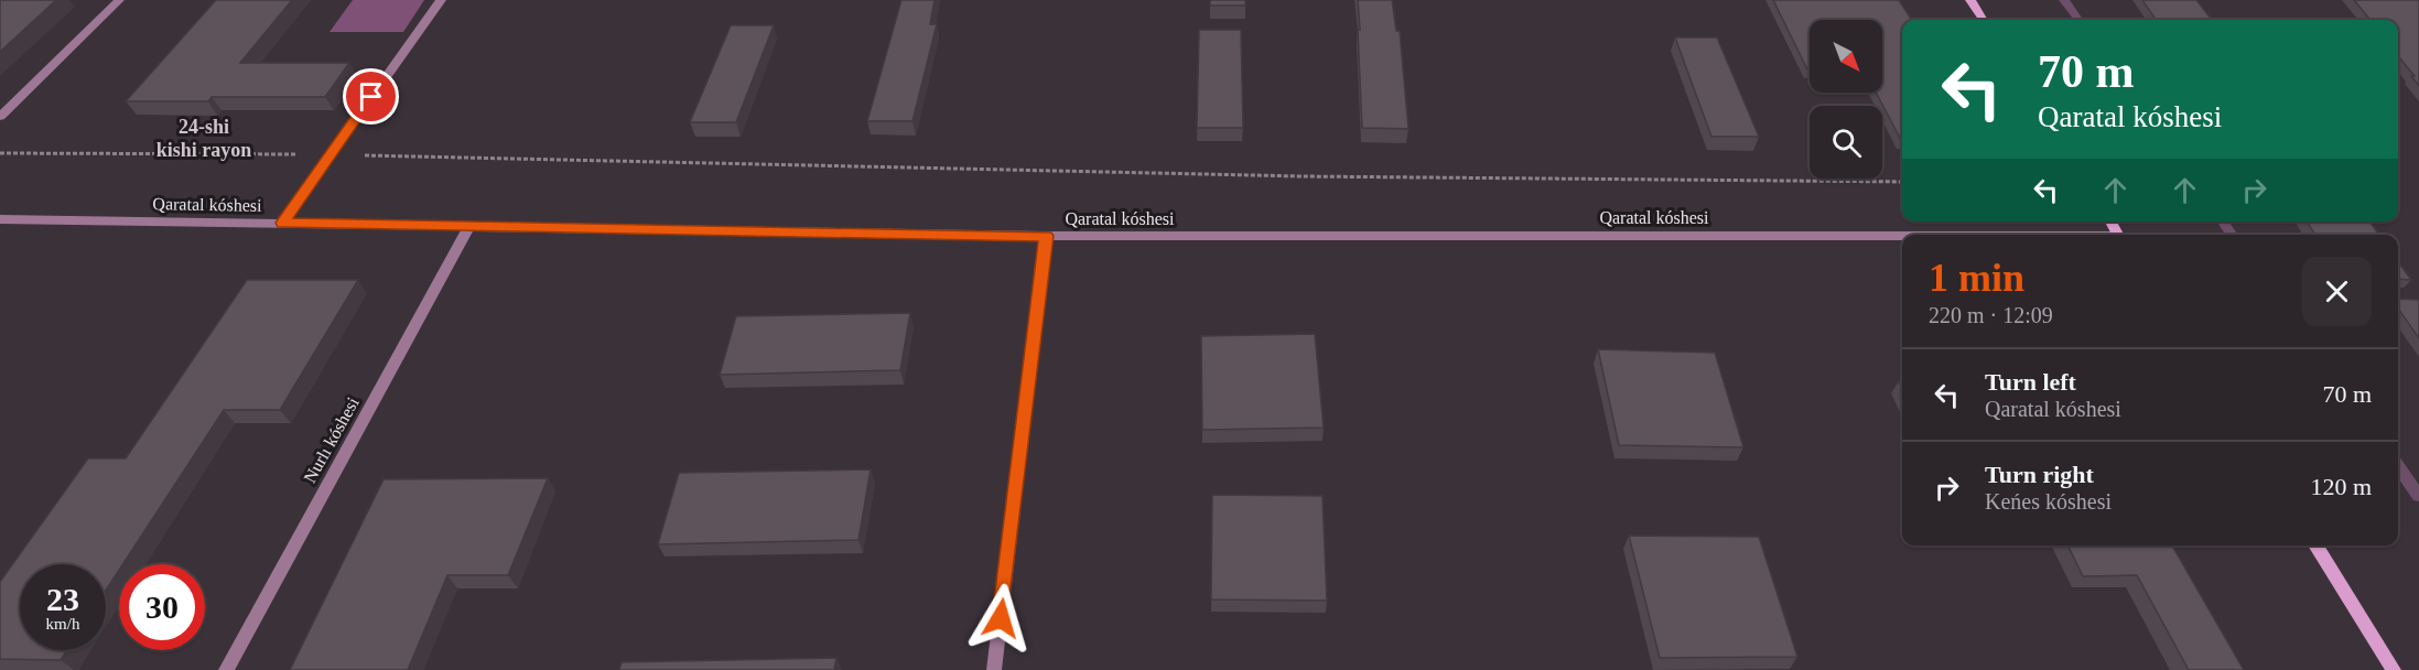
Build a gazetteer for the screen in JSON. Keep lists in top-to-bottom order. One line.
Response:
{"streets":{"street":["Qaratal kóshesi","Nurlı kóshesi"]},"crossings":[["Qaratal kóshesi","Nurlı kóshesi"]],"districts":["24-shi kishi rayon"],"north":"bottom right","page":{"turn":["70 m","Qaratal kóshesi"],"heading":["1 min","220 m · 12:09"],"list":[{"name":"Turn left","note":"Qaratal kóshesi","value":"70 m"},{"name":"Turn right","note":"Keńes kóshesi","value":"120 m"}],"speed":"23 km/h","limit":"30"}}
